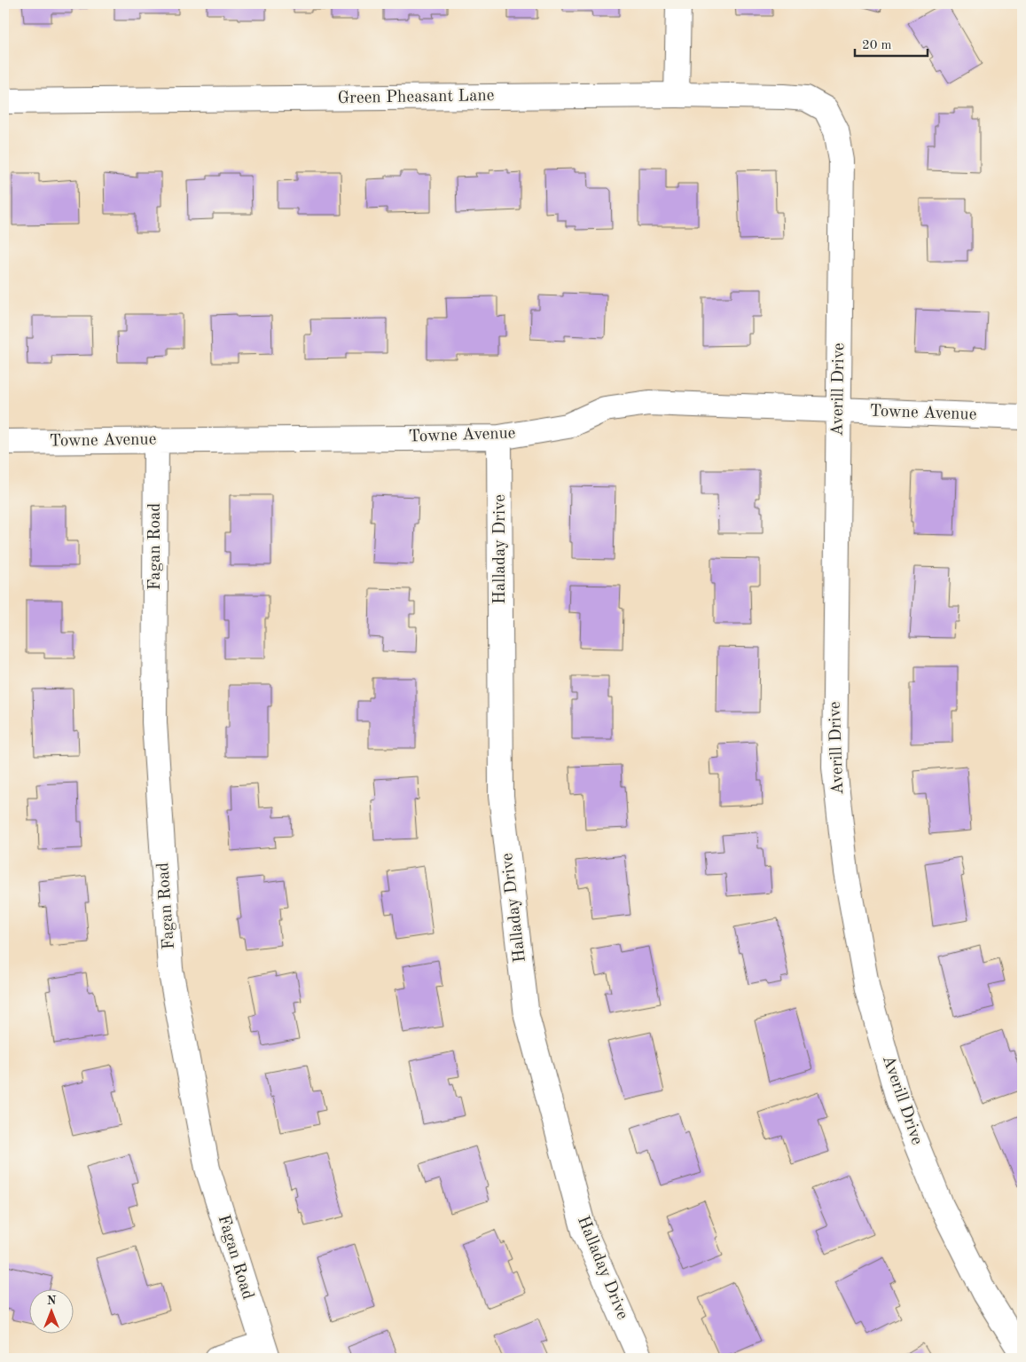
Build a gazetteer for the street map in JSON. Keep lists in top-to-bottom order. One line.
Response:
{"streets":{"street":["Green Pheasant Lane","Averill Drive","Towne Avenue","Fagan Road","Halladay Drive"]},"crossings":[["Green Pheasant Lane","Averill Drive"],["Averill Drive","Towne Avenue"],["Towne Avenue","Fagan Road"],["Towne Avenue","Halladay Drive"]],"scale_bar":"20 m","north":"top"}
